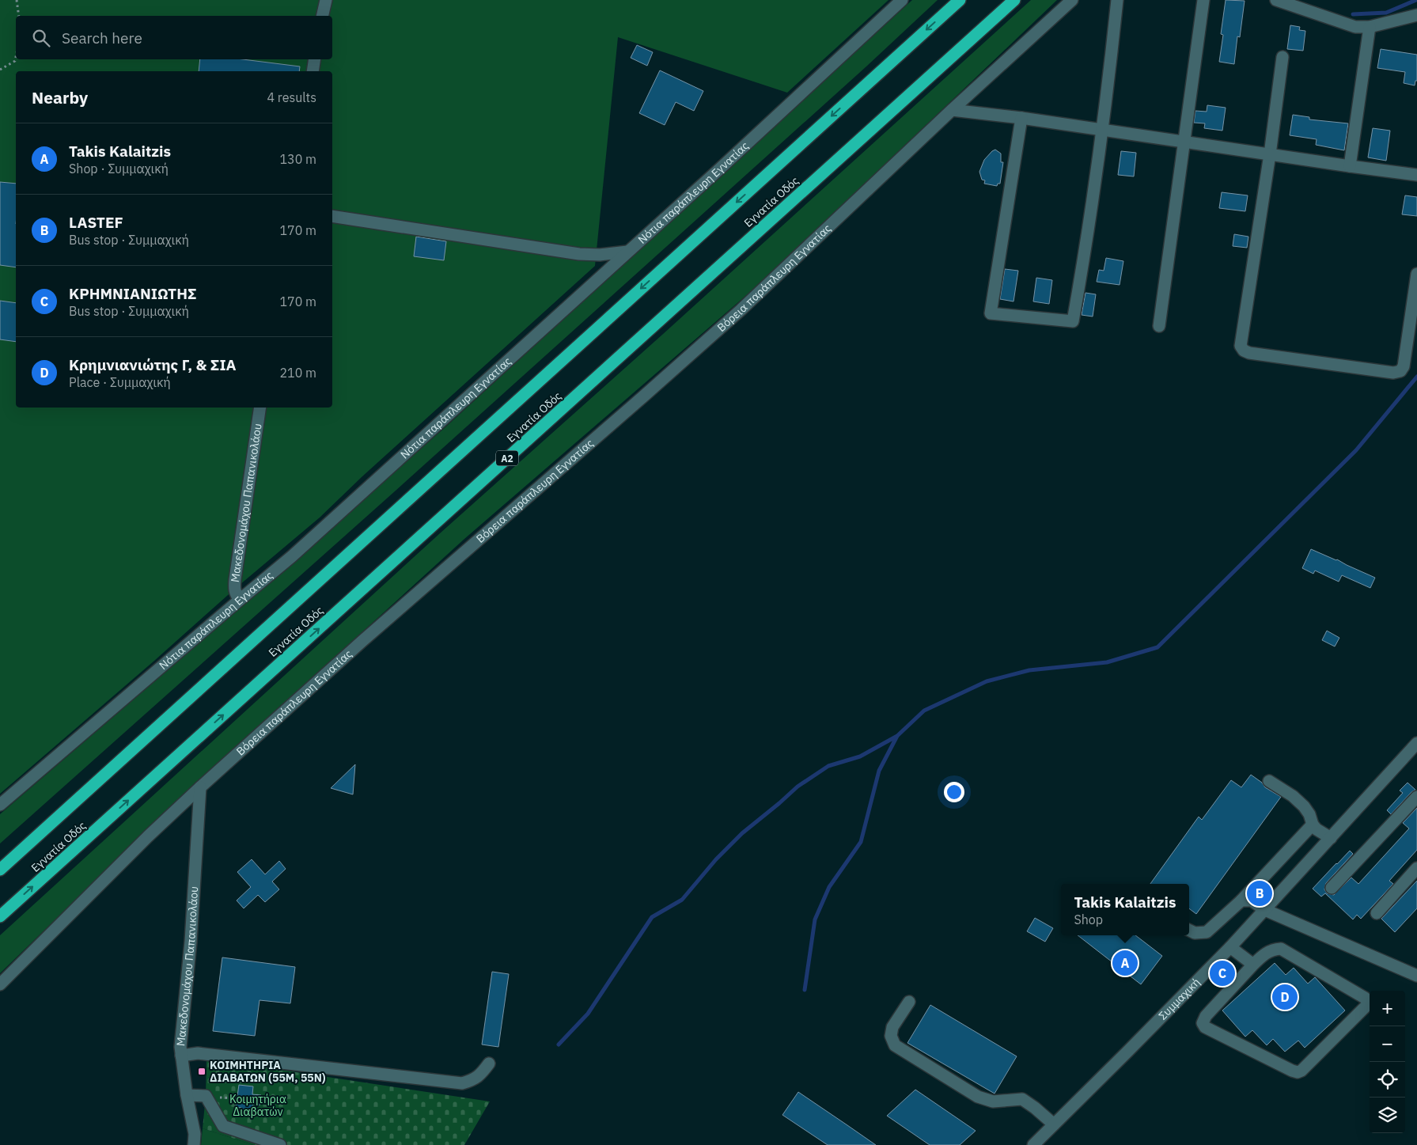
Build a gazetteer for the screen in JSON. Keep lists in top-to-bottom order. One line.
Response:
{"streets":{"highway":["Εγνατία Οδός","Α2"],"street":["Νότια παράπλευρη Εγνατίας","Βόρεια παράπλευρη Εγνατίας","Μακεδονομάχου Παπανικολάου","Συμμαχική"]},"crossings":[["Νότια παράπλευρη Εγνατίας","Μακεδονομάχου Παπανικολάου"],["Βόρεια παράπλευρη Εγνατίας","Μακεδονομάχου Παπανικολάου"]],"parks":["Κοιμητήρια Διαβατών"],"places":{"transit":["ΚΟΙΜΗΤΗΡΙΑ ΔΙΑΒΑΤΩΝ (55Μ, 55Ν)"]},"page":{"search":"Search here","heading":["Nearby","4 results"],"list":[{"mark":"A","name":"Takis Kalaitzis","note":"Shop · Συμμαχική","value":"130 m"},{"mark":"B","name":"LASTEF","note":"Bus stop · Συμμαχική","value":"170 m"},{"mark":"C","name":"ΚΡΗΜΝΙΑΝΙΩΤΗΣ","note":"Bus stop · Συμμαχική","value":"170 m"},{"mark":"D","name":"Κρημνιανιώτης Γ, & ΣΙΑ","note":"Place · Συμμαχική","value":"210 m"}],"pins":["B","A","C","D"],"popup":["Takis Kalaitzis","Shop"],"map_buttons":["+","−"]}}
